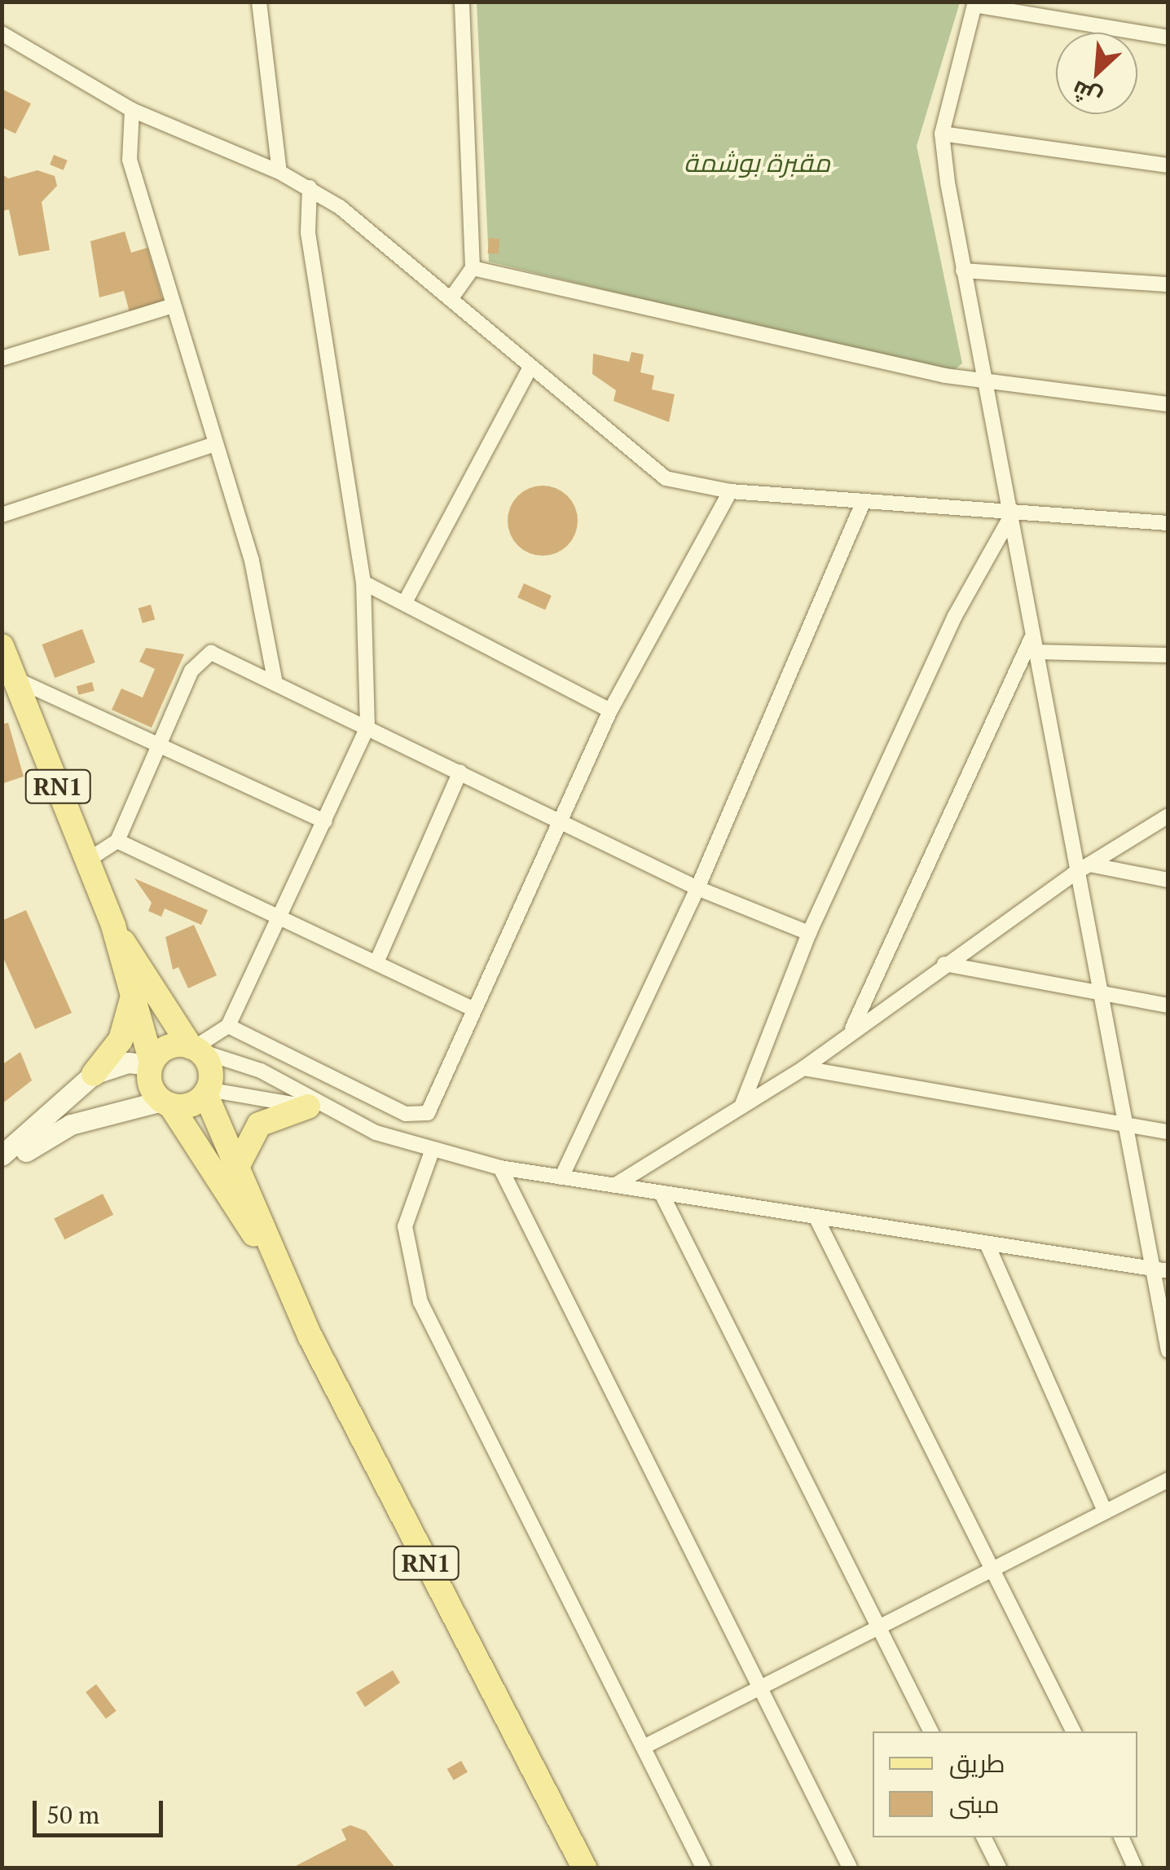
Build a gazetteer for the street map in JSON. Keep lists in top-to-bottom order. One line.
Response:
{"streets":{"main road":["RN1"]},"parks":["مقبرة بوشمة"],"legend":["طريق","مبنى"],"scale_bar":"50 m","north":"bottom left"}
